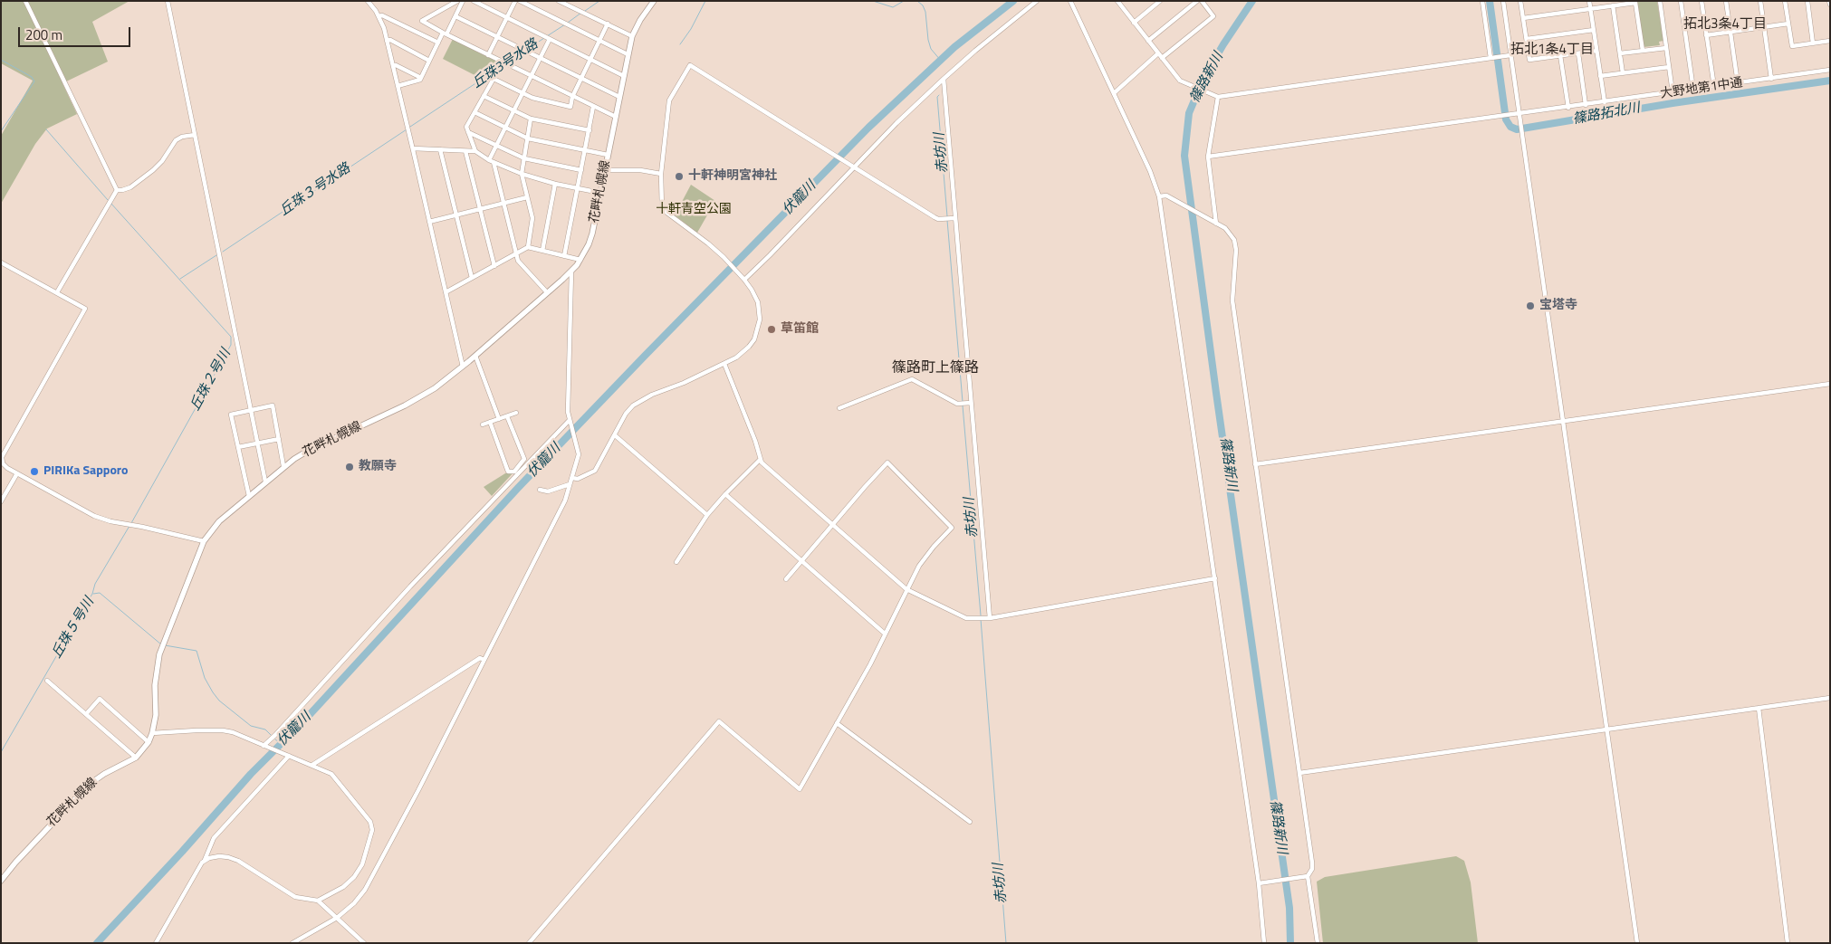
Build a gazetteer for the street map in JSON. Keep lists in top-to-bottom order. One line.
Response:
{"streets":{"main road":["花畔札幌線"],"street":["大野地第1中通"]},"districts":["拓北3条4丁目","拓北1条4丁目","篠路町上篠路"],"water":["丘珠3号水路","篠路新川","篠路拓北川","赤坊川","丘珠３号水路","伏籠川","丘珠２号川","丘珠５号川"],"parks":["十軒青空公園"],"places":["十軒神明宮神社","宝塔寺","草笛館","教願寺","PIRIKa Sapporo"],"scale_bar":"200 m"}
